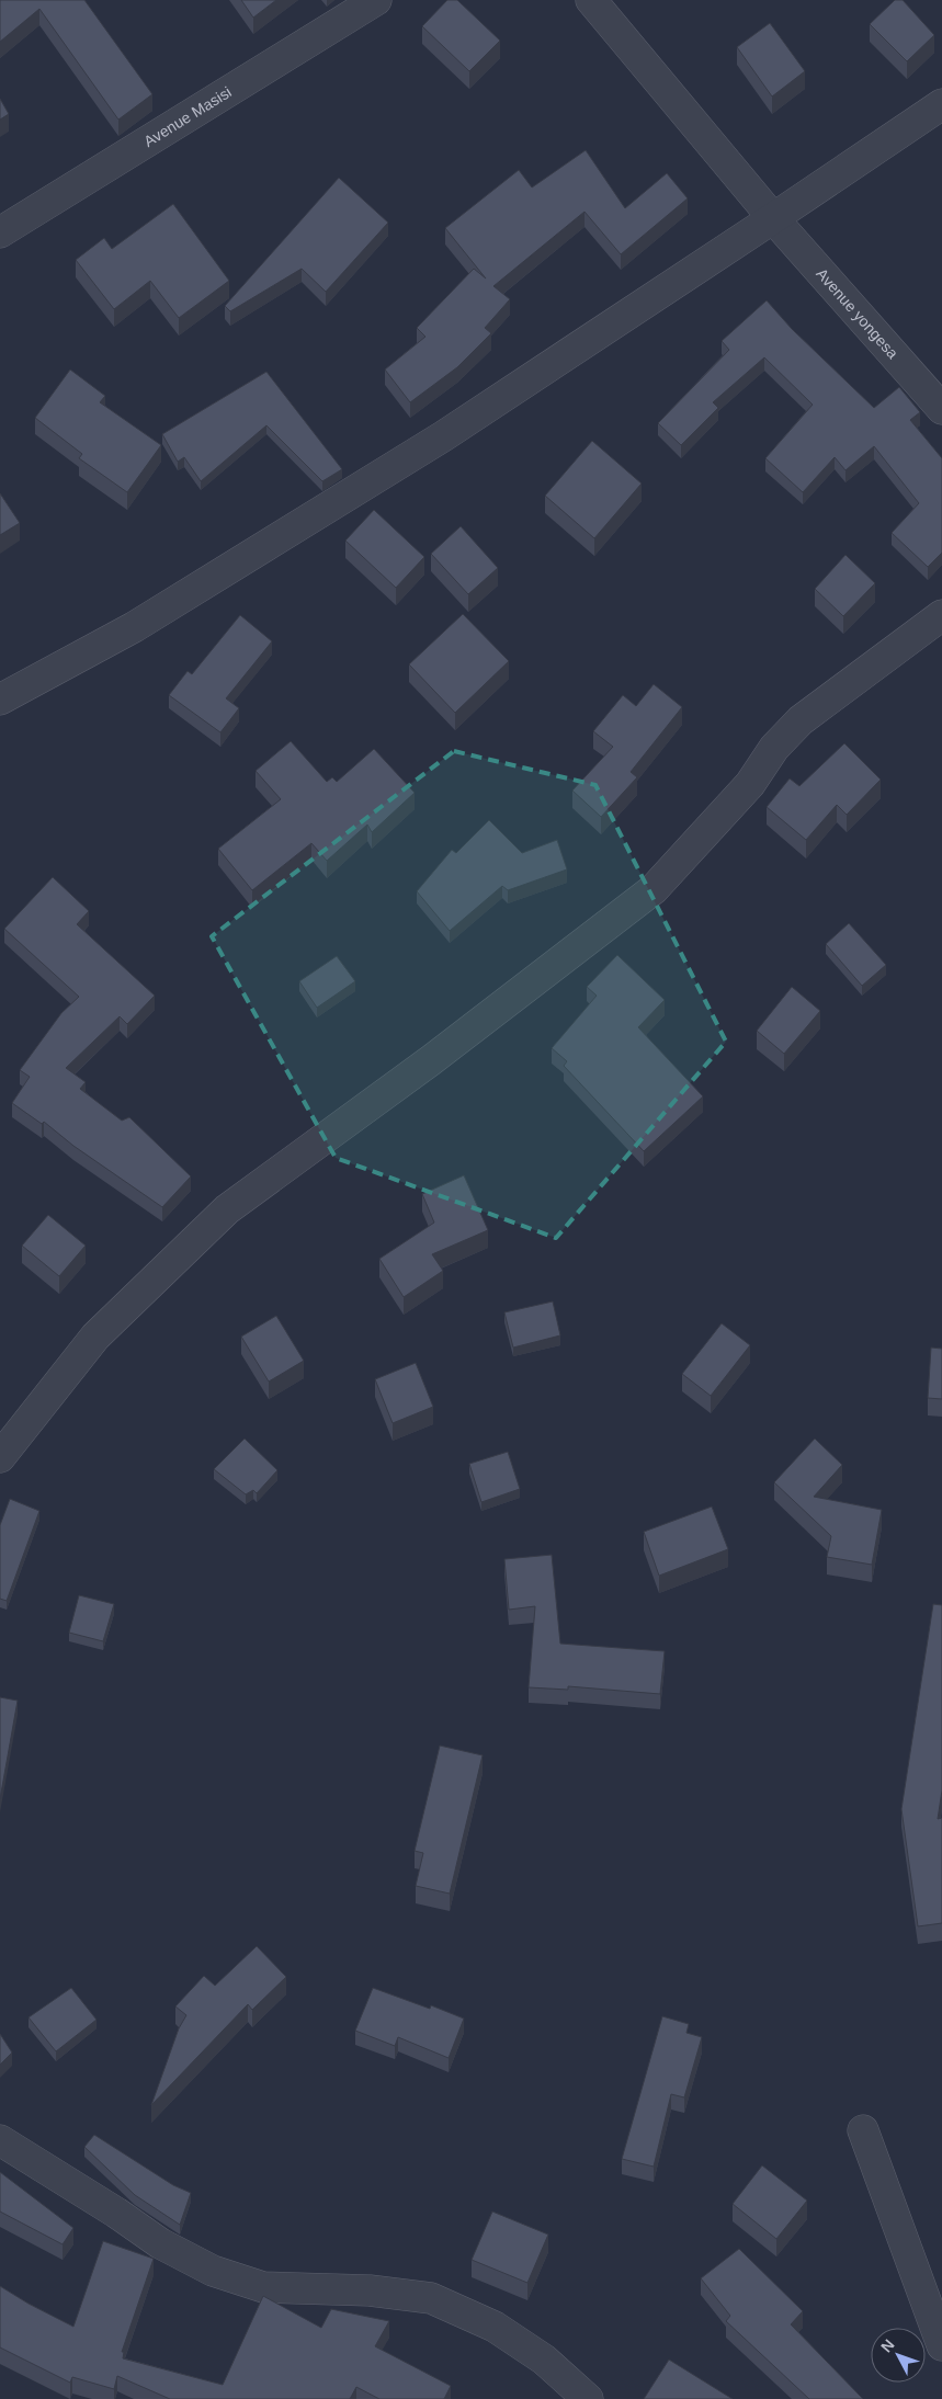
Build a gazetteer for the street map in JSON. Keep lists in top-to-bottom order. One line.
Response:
{"streets":{"street":["Avenue Masisi","Avenue yongesa"]},"north":"top left"}
